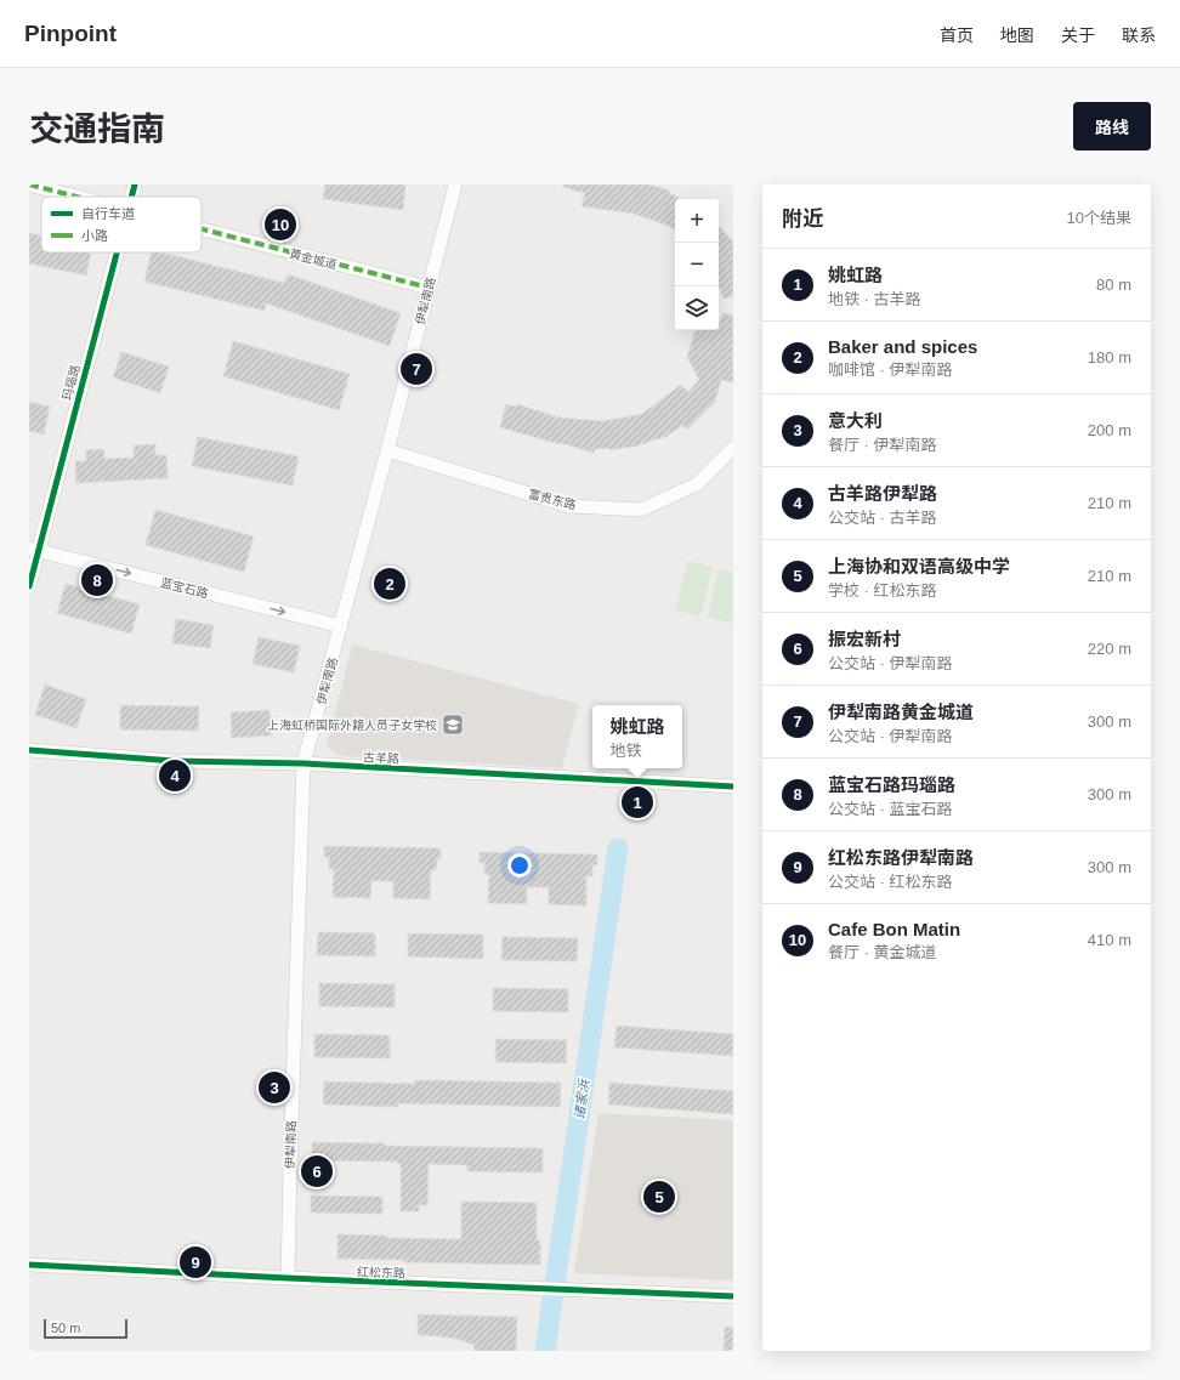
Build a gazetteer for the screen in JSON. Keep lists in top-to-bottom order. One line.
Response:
{"streets":{"street":["黄金城道","伊犁南路","玛瑙路","富贵东路","蓝宝石路","古羊路","红松东路"]},"crossings":[["黄金城道","伊犁南路"],["伊犁南路","富贵东路"],["伊犁南路","蓝宝石路"],["伊犁南路","古羊路"],["伊犁南路","红松东路"],["玛瑙路","蓝宝石路"]],"one_way":["蓝宝石路"],"water":["诸家浜"],"places":{"school or university":["上海虹桥国际外籍人员子女学校"]},"legend":["自行车道","小路"],"scale_bar":"50 m","page":{"header":"Pinpoint","nav":["首页","地图","关于","联系"],"title":"交通指南","buttons":"路线","heading":["附近","10个结果"],"map_buttons":["+","−"],"pins":["10","7","8","2","4","1","3","6","5","9"],"list":[{"mark":"1","name":"姚虹路","note":"地铁 · 古羊路","value":"80 m"},{"mark":"2","name":"Baker and spices","note":"咖啡馆 · 伊犁南路","value":"180 m"},{"mark":"3","name":"意大利","note":"餐厅 · 伊犁南路","value":"200 m"},{"mark":"4","name":"古羊路伊犁路","note":"公交站 · 古羊路","value":"210 m"},{"mark":"5","name":"上海协和双语高级中学","note":"学校 · 红松东路","value":"210 m"},{"mark":"6","name":"振宏新村","note":"公交站 · 伊犁南路","value":"220 m"},{"mark":"7","name":"伊犁南路黄金城道","note":"公交站 · 伊犁南路","value":"300 m"},{"mark":"8","name":"蓝宝石路玛瑙路","note":"公交站 · 蓝宝石路","value":"300 m"},{"mark":"9","name":"红松东路伊犁南路","note":"公交站 · 红松东路","value":"300 m"},{"mark":"10","name":"Cafe Bon Matin","note":"餐厅 · 黄金城道","value":"410 m"}],"popup":["姚虹路","地铁"],"scale":"50 m"}}
